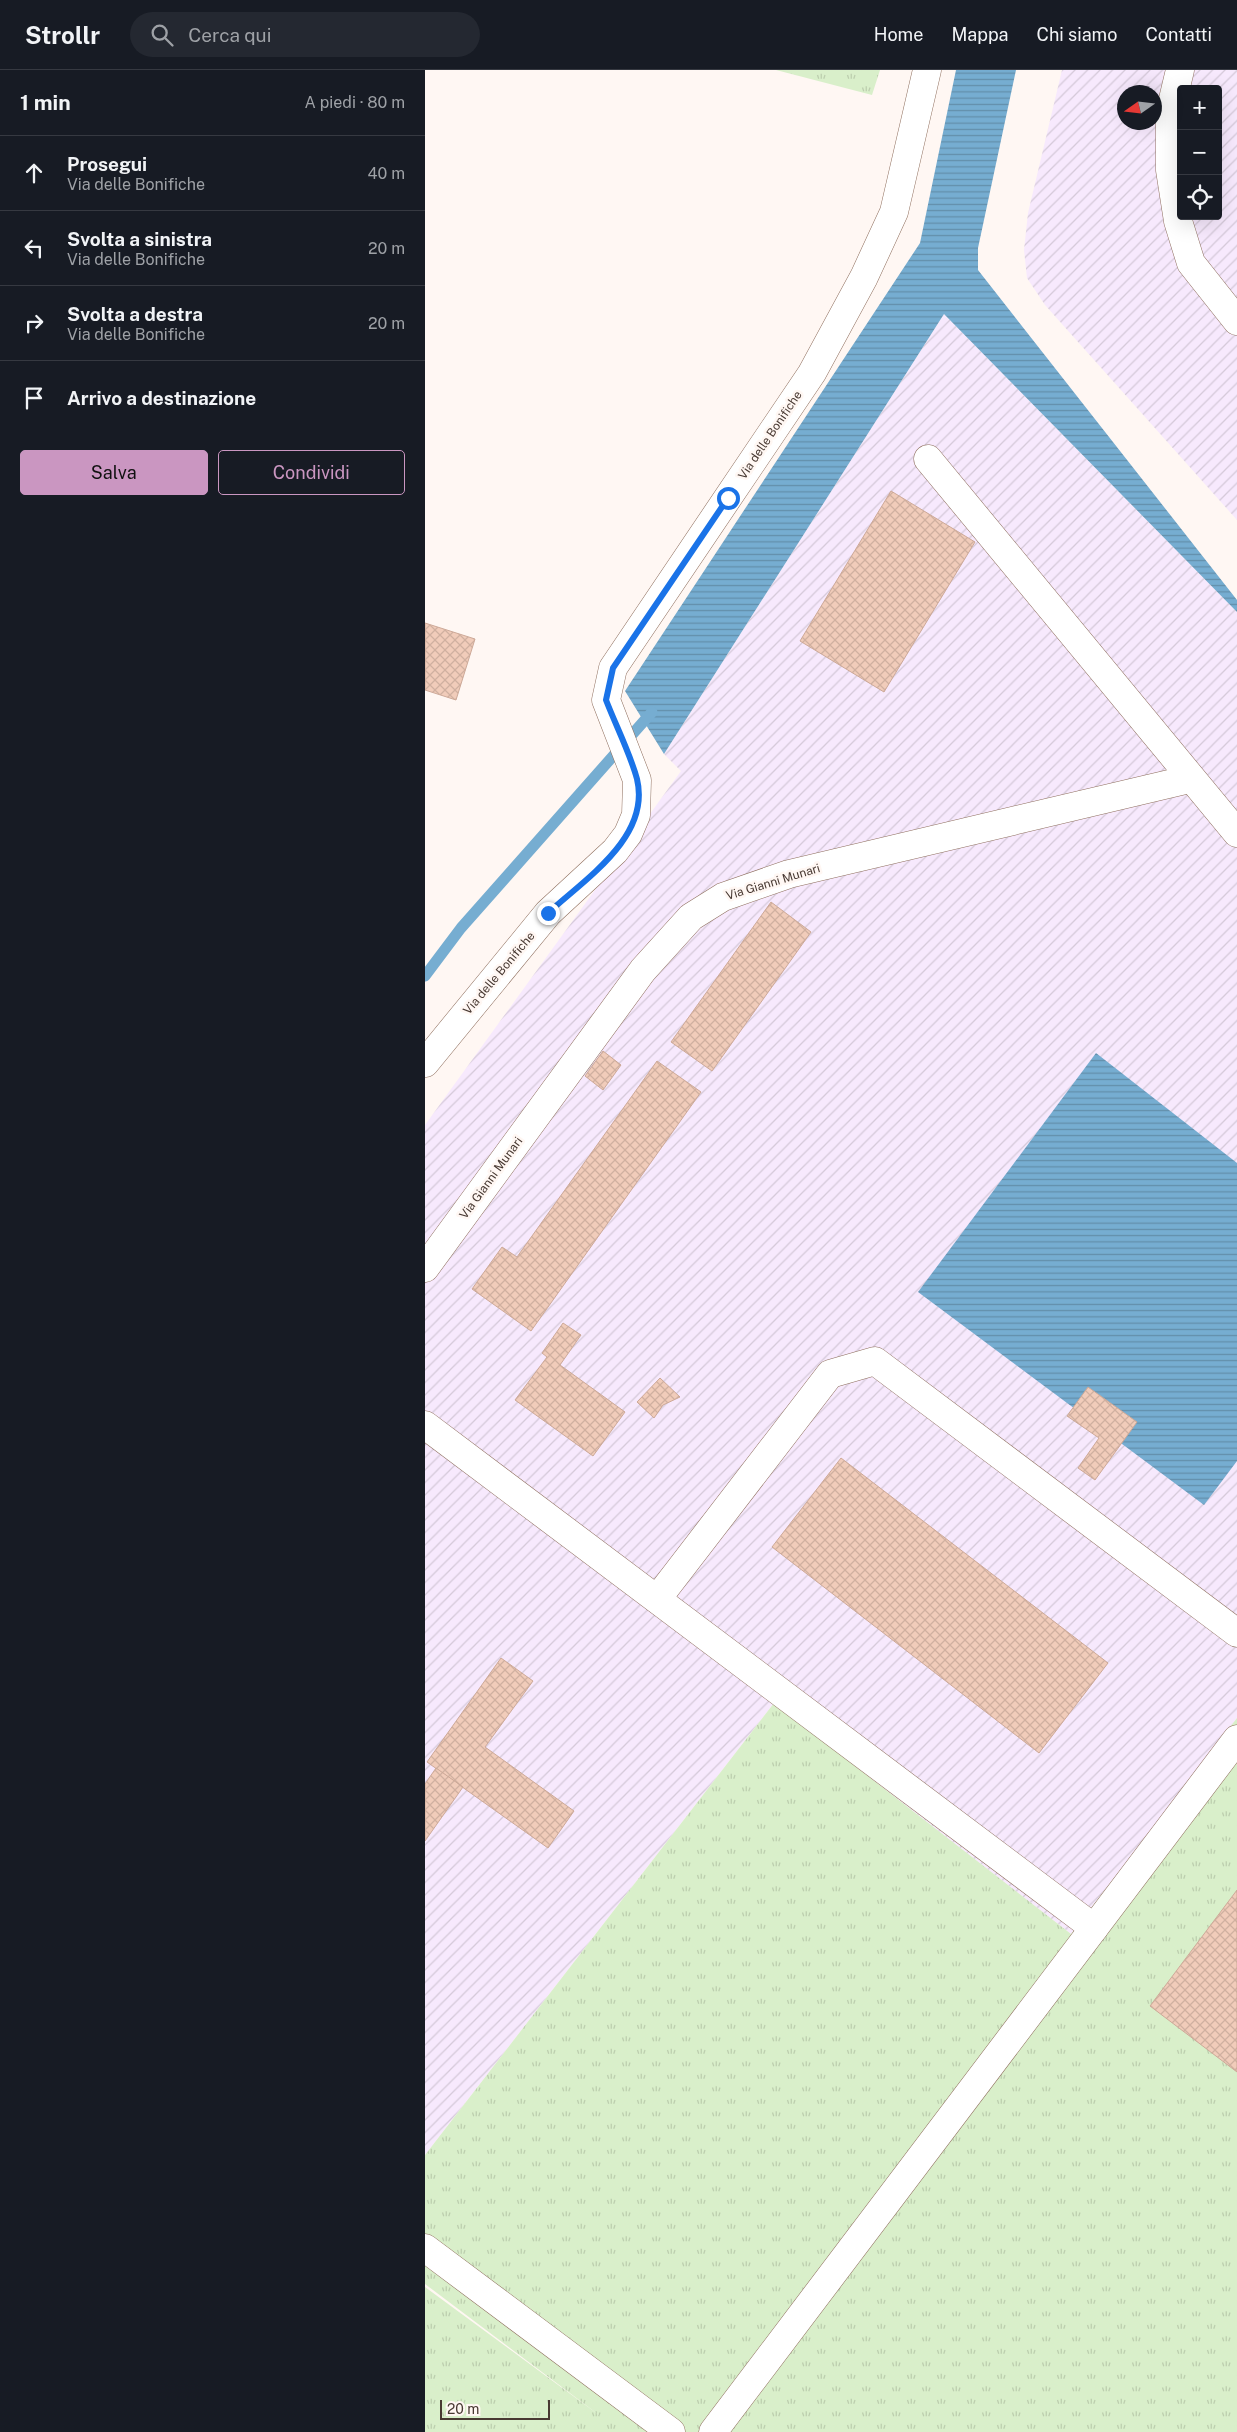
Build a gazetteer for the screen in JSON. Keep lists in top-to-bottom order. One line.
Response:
{"streets":{"street":["Via delle Bonifiche","Via Gianni Munari"]},"scale_bar":"20 m","north":"left","page":{"header":"Strollr","search":"Cerca qui","nav":["Home","Mappa","Chi siamo","Contatti"],"heading":["1 min","A piedi · 80 m"],"map_buttons":["+","−"],"list":[["Prosegui","Via delle Bonifiche","40 m"],["Svolta a sinistra","Via delle Bonifiche","20 m"],["Svolta a destra","Via delle Bonifiche","20 m"],"Arrivo a destinazione"],"buttons":["Salva","Condividi"],"scale":"20 m"}}
